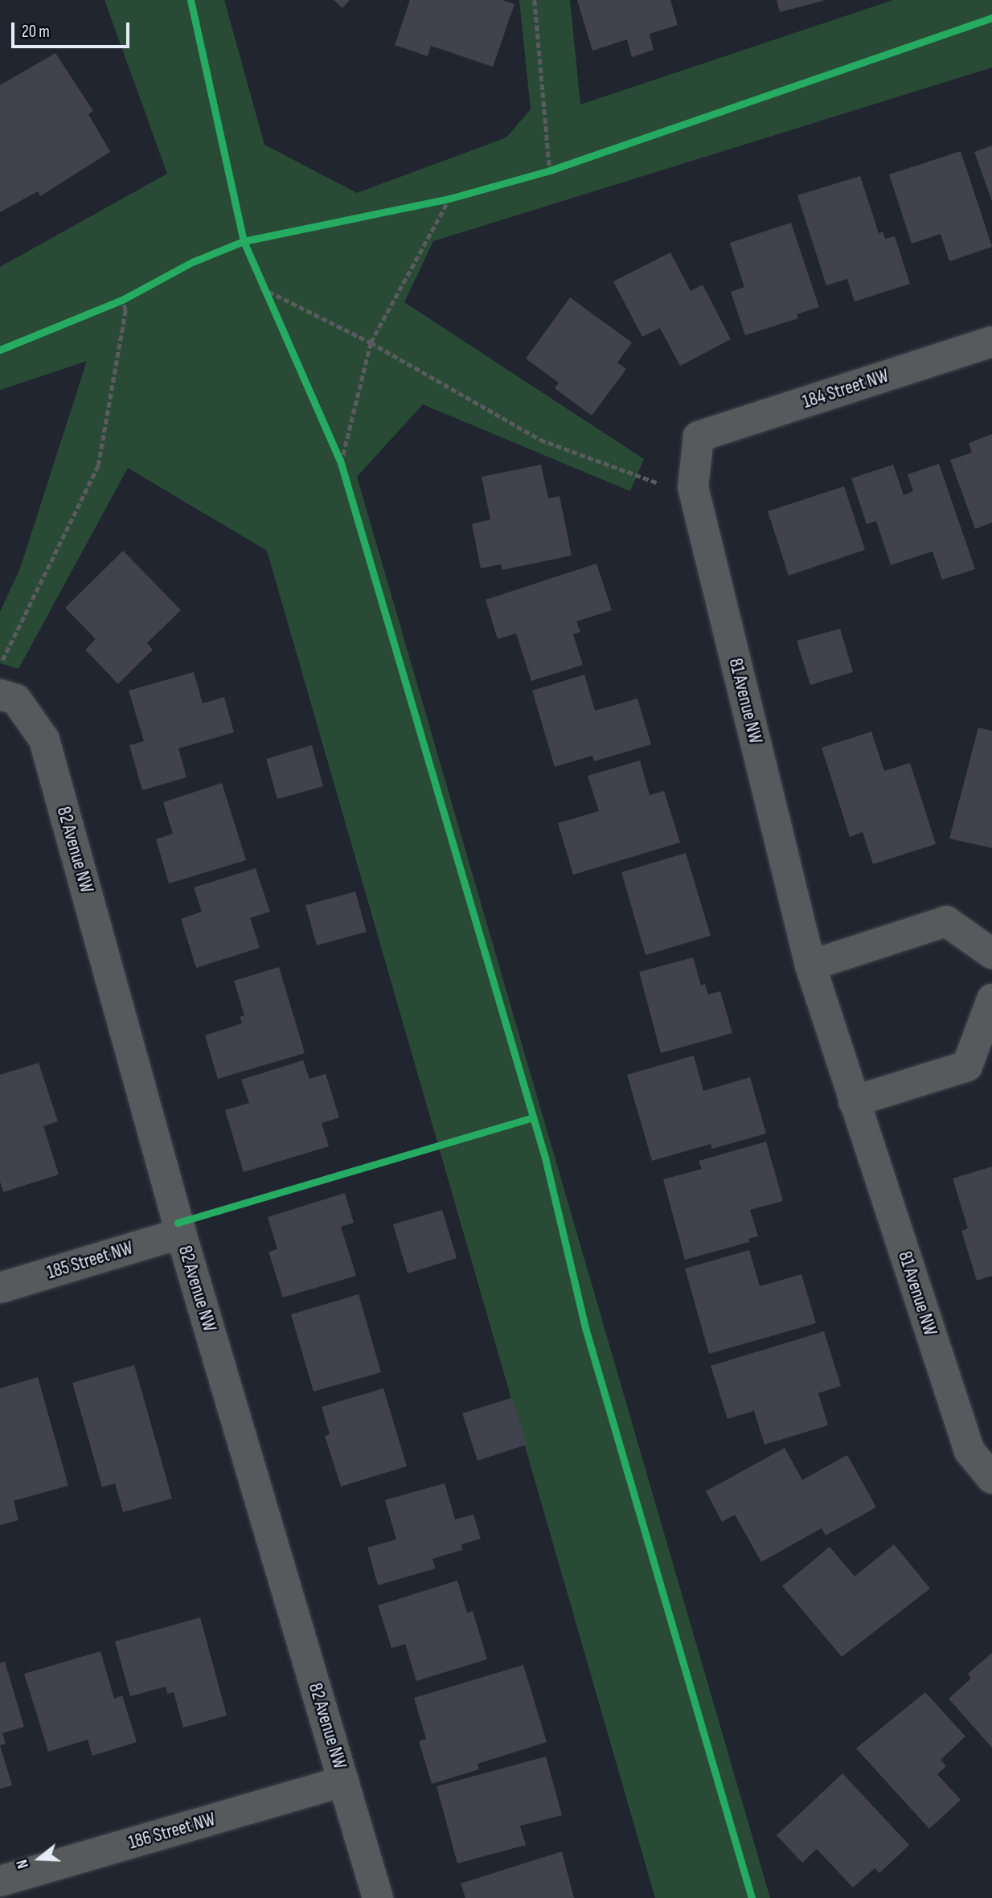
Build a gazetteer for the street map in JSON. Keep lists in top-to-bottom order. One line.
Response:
{"streets":{"street":["184 Street NW","81 Avenue NW","82 Avenue NW","185 Street NW","186 Street NW"]},"crossings":[["184 Street NW","81 Avenue NW"],["82 Avenue NW","185 Street NW"],["82 Avenue NW","186 Street NW"]],"scale_bar":"20 m","north":"left"}
